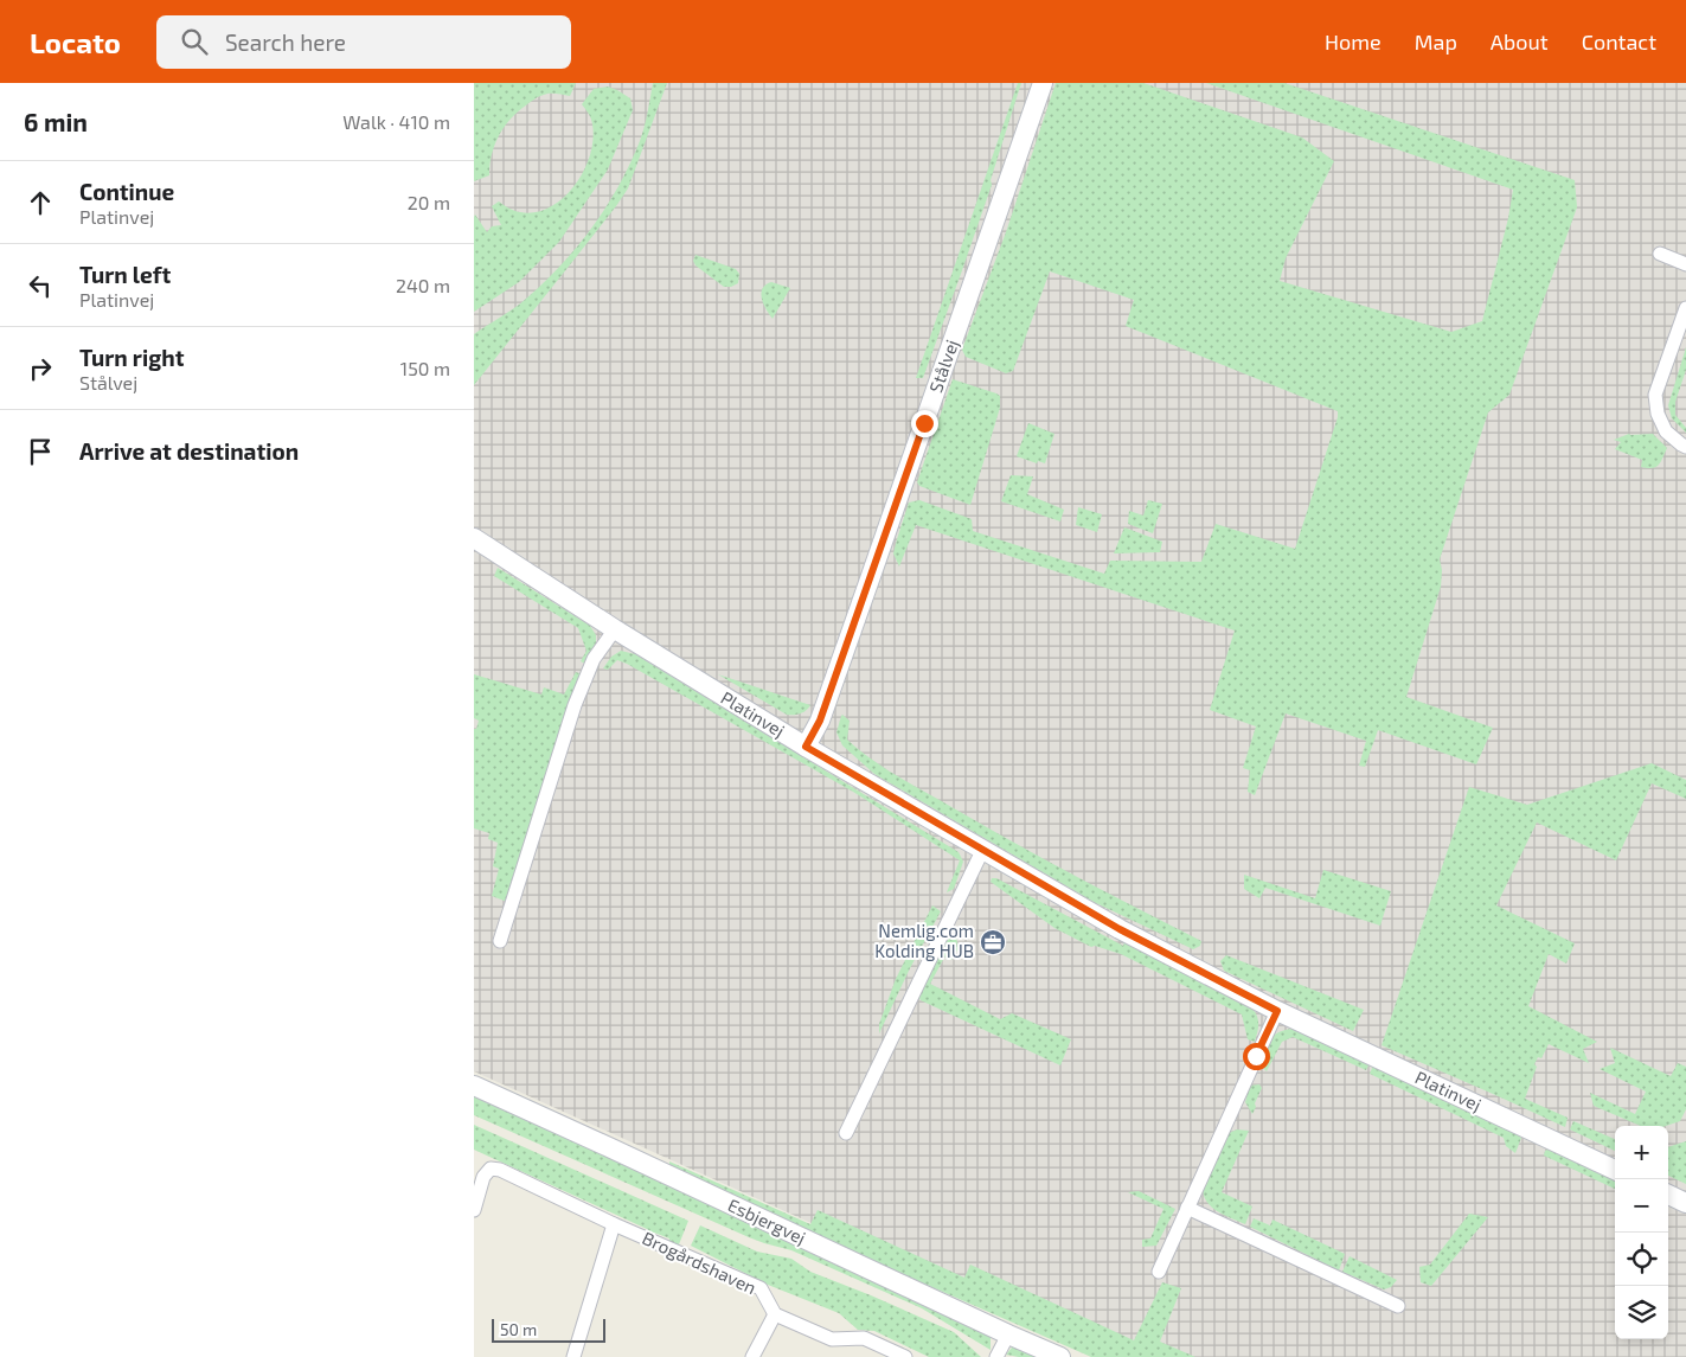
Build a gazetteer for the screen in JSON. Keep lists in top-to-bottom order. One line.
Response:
{"streets":{"street":["Stålvej","Platinvej","Esbjergvej","Brogårdshaven"]},"crossings":[["Stålvej","Platinvej"]],"places":{"office":["Nemlig.com Kolding HUB"]},"scale_bar":"50 m","page":{"header":"Locato","search":"Search here","nav":["Home","Map","About","Contact"],"heading":["6 min","Walk · 410 m"],"list":[["Continue","Platinvej","20 m"],["Turn left","Platinvej","240 m"],["Turn right","Stålvej","150 m"],"Arrive at destination"],"map_buttons":["+","−"],"scale":"50 m"}}
